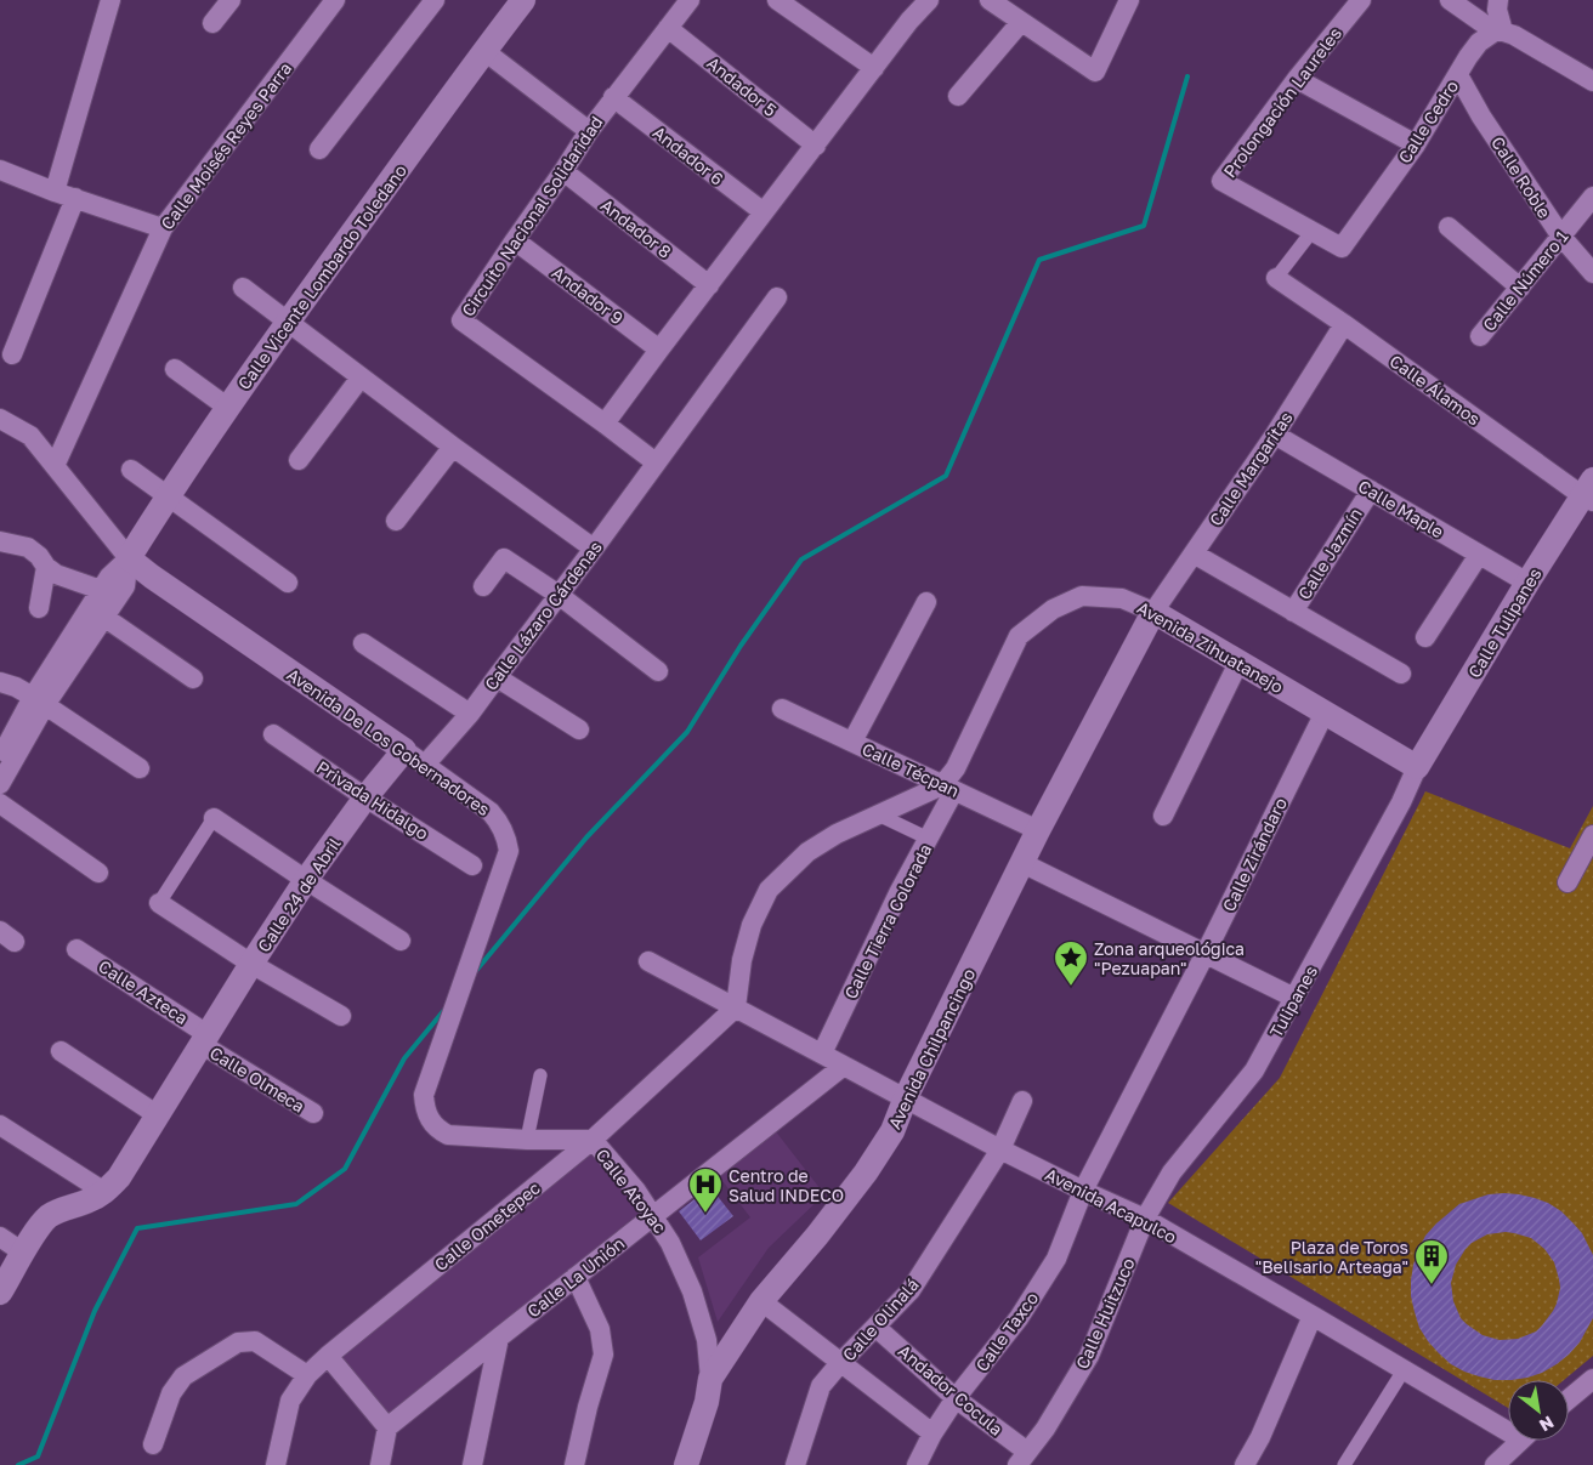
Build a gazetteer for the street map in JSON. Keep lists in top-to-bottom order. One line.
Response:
{"streets":{"street":["Andador 5","Prolongación Laureles","Calle Cedro","Calle Moisés Reyes Parra","Andador 6","Calle Roble","Circuito Nacional Solidaridad","Andador 8","Calle Vicente Lombardo Toledano","Calle Número 1","Andador 9","Calle Álamos","Calle Margaritas","Calle Maple","Calle Jazmín","Calle Lázaro Cárdenas","Calle Tulipanes","Avenida Zihuatanejo","Avenida De Los Gobernadores","Calle Técpan","Privada Hidalgo","Calle Zirándaro","Calle 24 de Abril","Calle Tierra Colorada","Calle Azteca","Tulipanes","Avenida Chilpancingo","Calle Olmeca","Calle Atoyac","Avenida Acapulco","Calle Ometepec","Calle La Unión","Calle Huitzuco","Calle Olinalá","Calle Taxco","Andador Cocula"]},"crossings":[["Andador 5","Circuito Nacional Solidaridad"],["Prolongación Laureles","Calle Cedro"],["Calle Cedro","Calle Roble"],["Calle Moisés Reyes Parra","Avenida De Los Gobernadores"],["Andador 6","Circuito Nacional Solidaridad"],["Calle Roble","Calle Número 1"],["Circuito Nacional Solidaridad","Andador 8"],["Circuito Nacional Solidaridad","Andador 9"],["Circuito Nacional Solidaridad","Calle Lázaro Cárdenas"],["Calle Vicente Lombardo Toledano","Avenida De Los Gobernadores"],["Calle Álamos","Calle Margaritas"],["Calle Álamos","Calle Tulipanes"],["Calle Margaritas","Calle Maple"],["Calle Margaritas","Calle Jazmín"],["Calle Margaritas","Avenida Zihuatanejo"],["Calle Margaritas","Avenida Chilpancingo"],["Calle Maple","Calle Jazmín"],["Calle Maple","Calle Tulipanes"],["Calle Lázaro Cárdenas","Avenida De Los Gobernadores"],["Calle Tulipanes","Avenida Zihuatanejo"],["Calle Tulipanes","Tulipanes"],["Avenida Zihuatanejo","Calle Técpan"],["Avenida Zihuatanejo","Calle Zirándaro"],["Avenida Zihuatanejo","Calle Tierra Colorada"],["Avenida Zihuatanejo","Tulipanes"],["Avenida Zihuatanejo","Avenida Chilpancingo"],["Avenida Zihuatanejo","Avenida Acapulco"],["Avenida Zihuatanejo","Calle Ometepec"],["Avenida De Los Gobernadores","Calle 24 de Abril"],["Avenida De Los Gobernadores","Calle Atoyac"],["Avenida De Los Gobernadores","Calle Ometepec"],["Calle Técpan","Calle Tierra Colorada"],["Calle Técpan","Avenida Chilpancingo"],["Privada Hidalgo","Calle 24 de Abril"],["Calle Zirándaro","Avenida Acapulco"],["Calle Zirándaro","Calle Taxco"],["Calle 24 de Abril","Calle Azteca"],["Calle 24 de Abril","Calle Olmeca"],["Calle Tierra Colorada","Avenida Acapulco"],["Calle Azteca","Calle Olmeca"],["Tulipanes","Avenida Acapulco"],["Tulipanes","Calle Huitzuco"],["Avenida Chilpancingo","Calle Atoyac"],["Avenida Chilpancingo","Avenida Acapulco"],["Calle Atoyac","Calle Ometepec"],["Calle Atoyac","Calle La Unión"],["Avenida Acapulco","Calle Ometepec"],["Avenida Acapulco","Calle La Unión"],["Avenida Acapulco","Calle Huitzuco"],["Avenida Acapulco","Calle Olinalá"],["Avenida Acapulco","Calle Taxco"],["Calle Huitzuco","Andador Cocula"],["Calle Olinalá","Andador Cocula"],["Calle Taxco","Andador Cocula"]],"places":{"place":["Zona arqueológica \"Pezuapan\""],"hospital":["Centro de Salud INDECO"],"building":["Plaza de Toros \"Belisario Arteaga\""]},"north":"bottom right"}
